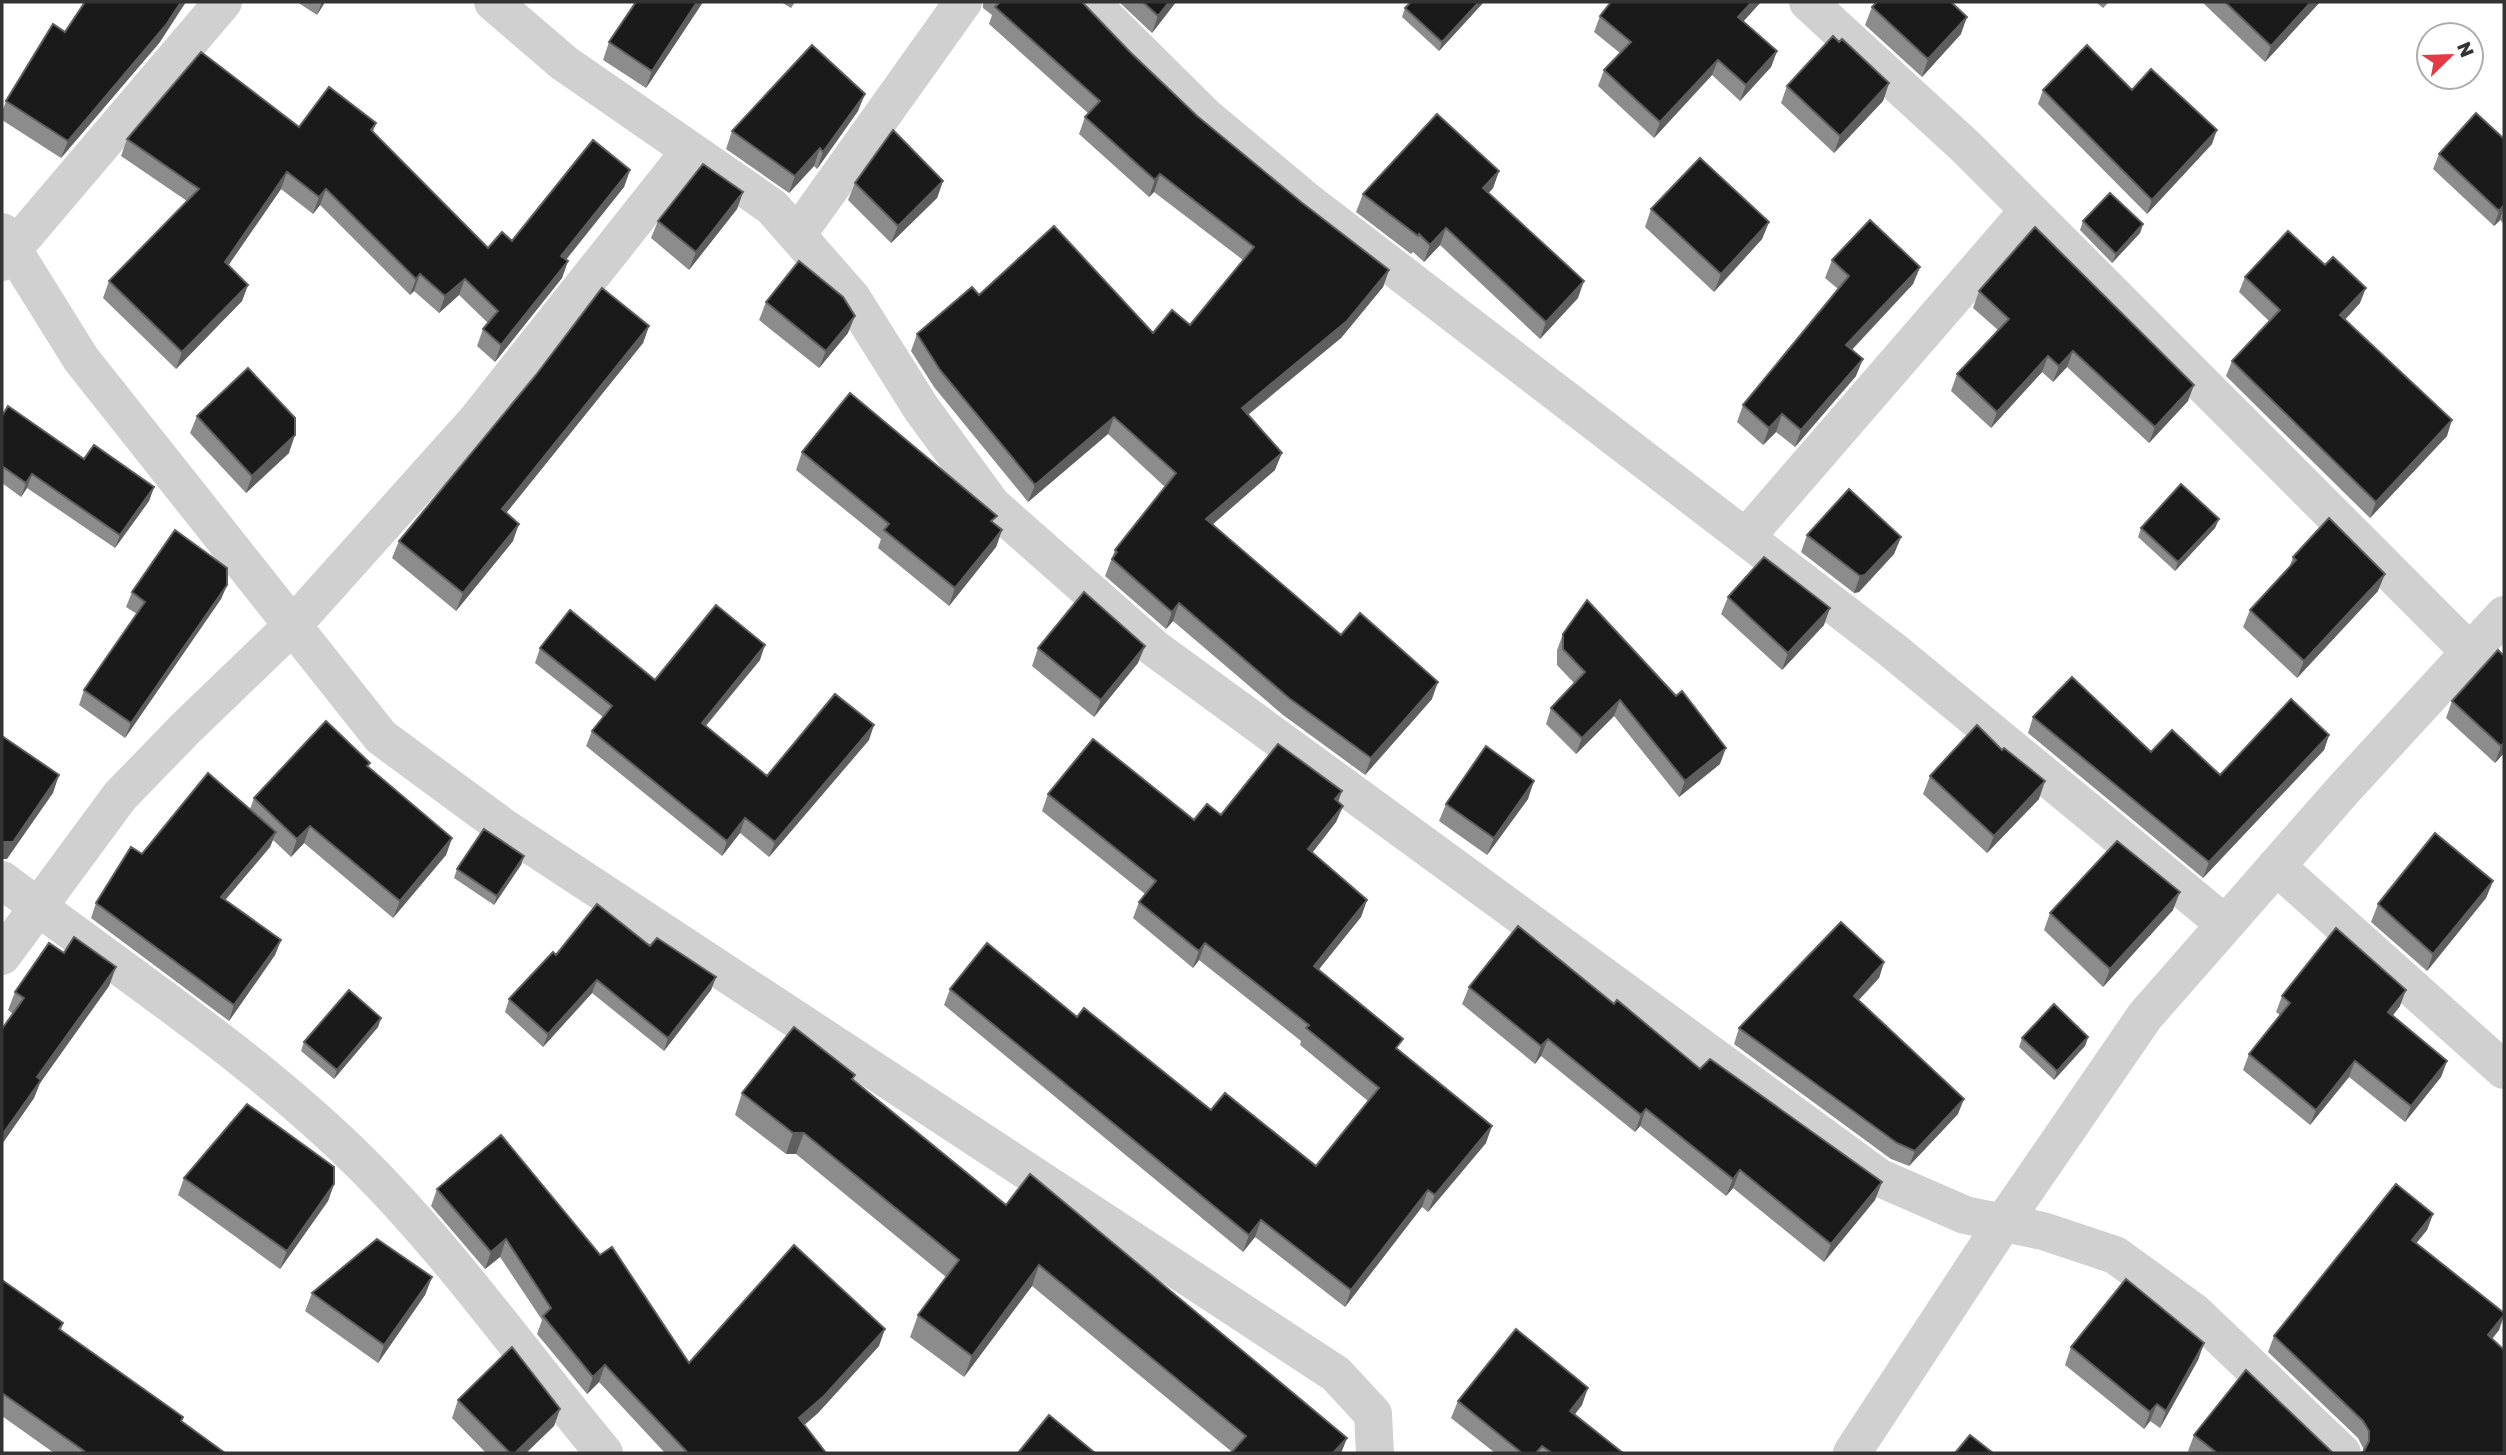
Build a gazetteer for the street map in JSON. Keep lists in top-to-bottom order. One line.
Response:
{"north":"top right"}
